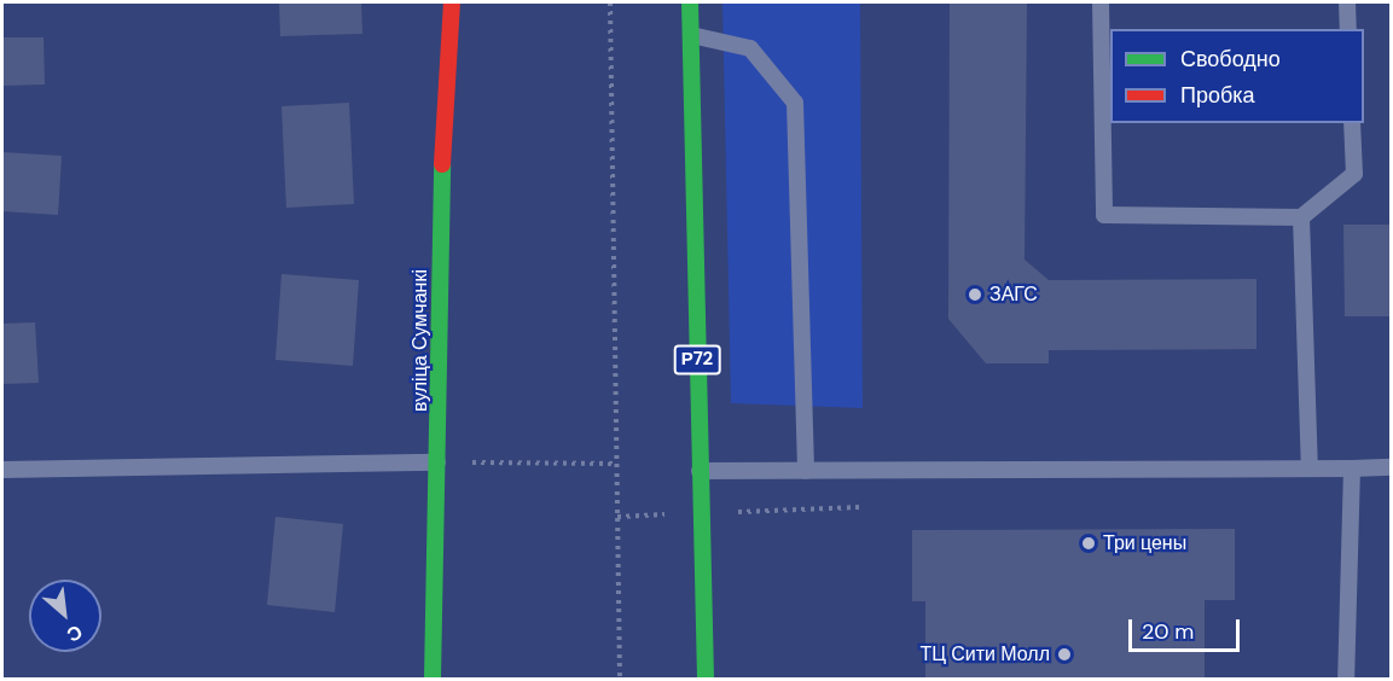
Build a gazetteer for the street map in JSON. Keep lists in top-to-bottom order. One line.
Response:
{"streets":{"main road":["вуліца Сумчанкі","Р72"]},"places":["ЗАГС","Три цены","ТЦ Сити Молл"],"legend":["Свободно","Пробка"],"scale_bar":"20 m","north":"bottom right"}
